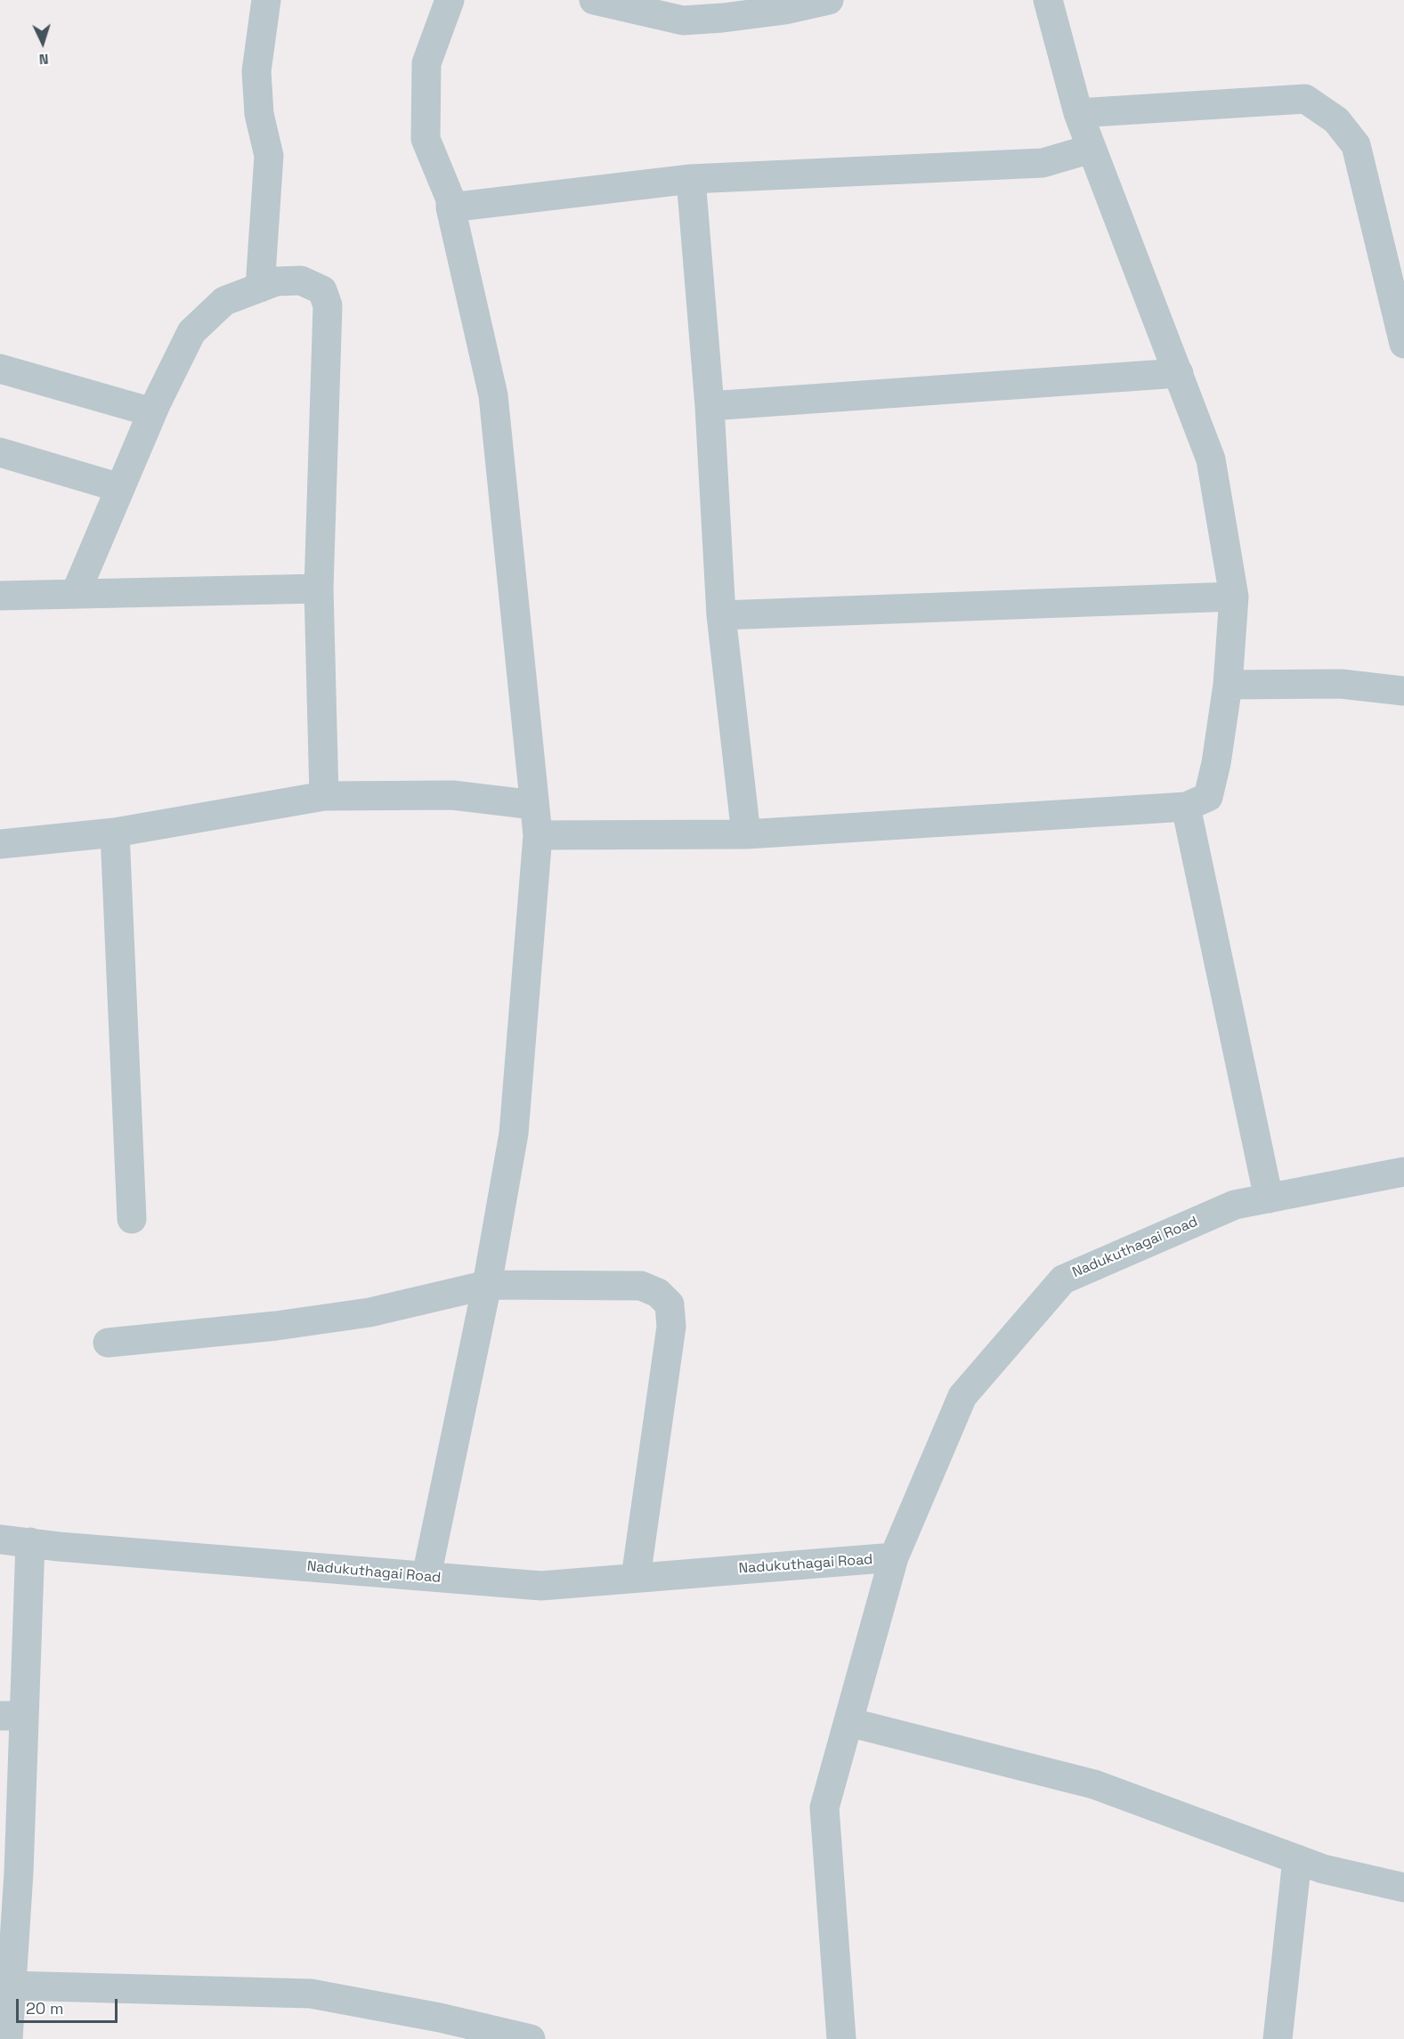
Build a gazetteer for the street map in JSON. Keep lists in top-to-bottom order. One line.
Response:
{"streets":{"street":["Nadukuthagai Road"]},"scale_bar":"20 m","north":"bottom"}
